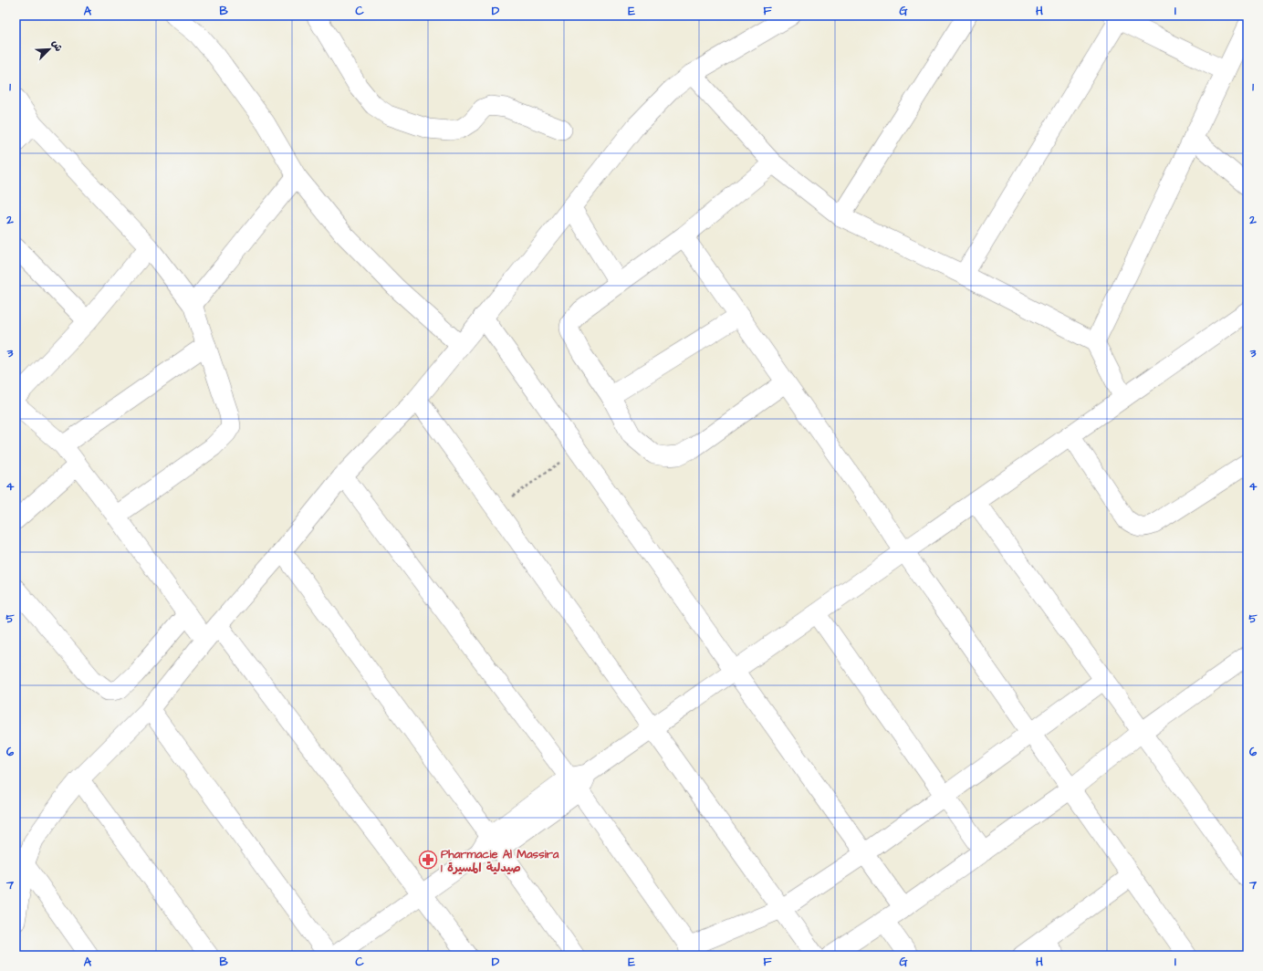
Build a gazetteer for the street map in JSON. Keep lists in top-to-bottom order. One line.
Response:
{"places":{"pharmacy":["Pharmacie Al Massira 1 صيدلية المسيرة"]},"north":"top right","grid":{"columns":["A","B","C","D","E","F","G","H","I"],"rows":["1","2","3","4","5","6","7"]}}
